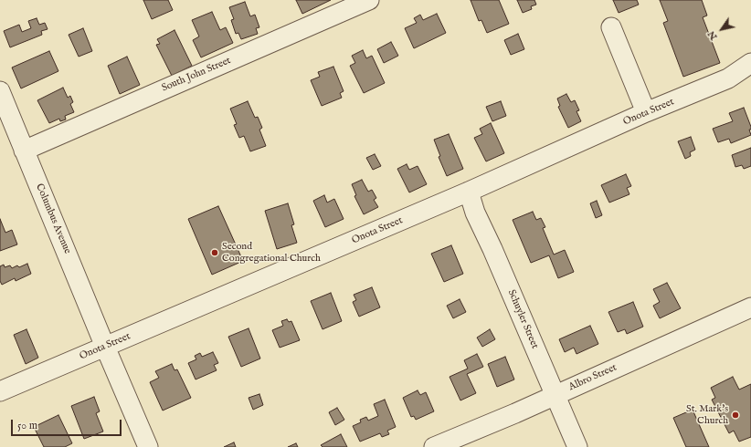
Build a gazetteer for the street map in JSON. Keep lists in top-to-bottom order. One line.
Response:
{"streets":{"street":["South John Street","Onota Street","Columbus Avenue","Schuyler Street","Albro Street"]},"crossings":[["South John Street","Columbus Avenue"],["Onota Street","Columbus Avenue"],["Onota Street","Schuyler Street"],["Schuyler Street","Albro Street"]],"places":["Second Congregational Church","St. Mark's Church"],"scale_bar":"50 m","north":"bottom left"}
